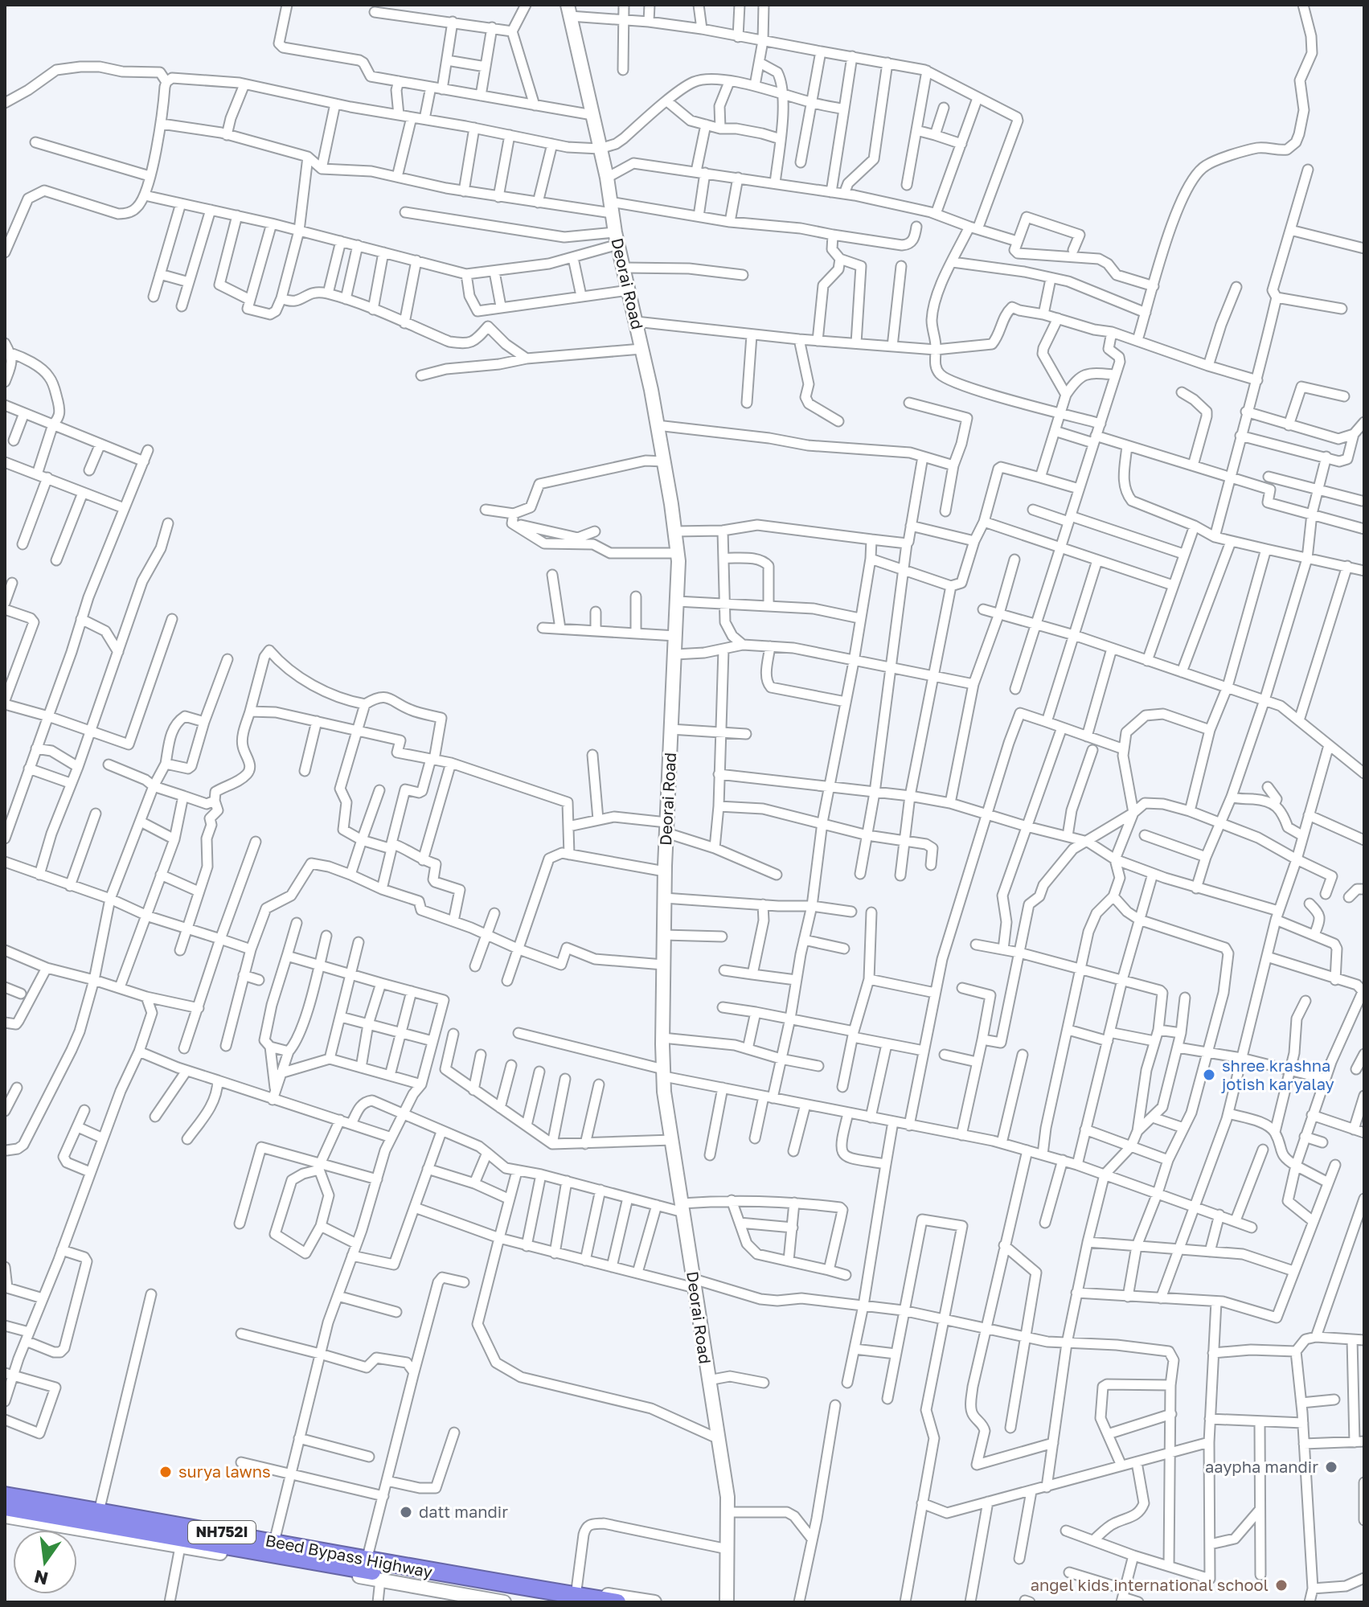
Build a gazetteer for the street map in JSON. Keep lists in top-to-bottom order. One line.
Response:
{"streets":{"highway":["NH752I","Beed Bypass Highway"],"street":["Deorai Road"]},"places":["shree krashna jotish karyalay","aaypha mandir","surya lawns","datt mandir","angel kids international school"],"north":"bottom"}
